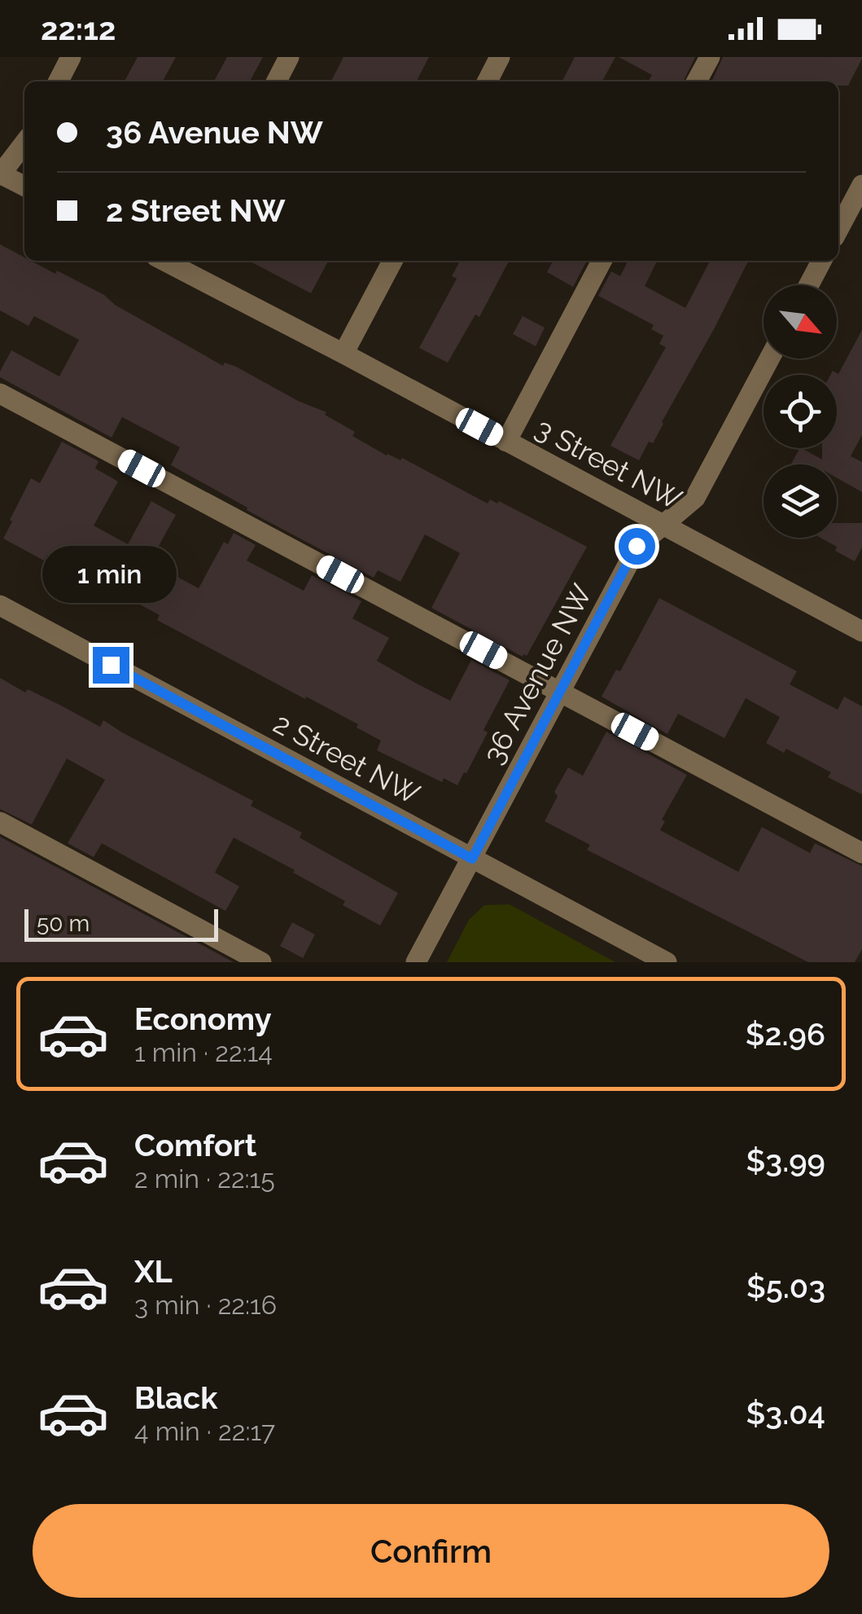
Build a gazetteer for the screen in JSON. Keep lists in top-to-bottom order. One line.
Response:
{"streets":{"street":["3 Street NW","36 Avenue NW","2 Street NW"]},"crossings":[["3 Street NW","36 Avenue NW"],["36 Avenue NW","2 Street NW"]],"scale_bar":"50 m","north":"bottom right","page":{"status":"22:12","banner":["36 Avenue NW","2 Street NW"],"bubble":"1 min","scale":"50 m","list":[{"name":"Economy","note":"1 min · 22:14","value":"$2.96"},{"name":"Comfort","note":"2 min · 22:15","value":"$3.99"},{"name":"XL","note":"3 min · 22:16","value":"$5.03"},{"name":"Black","note":"4 min · 22:17","value":"$3.04"}],"buttons":"Confirm"}}
